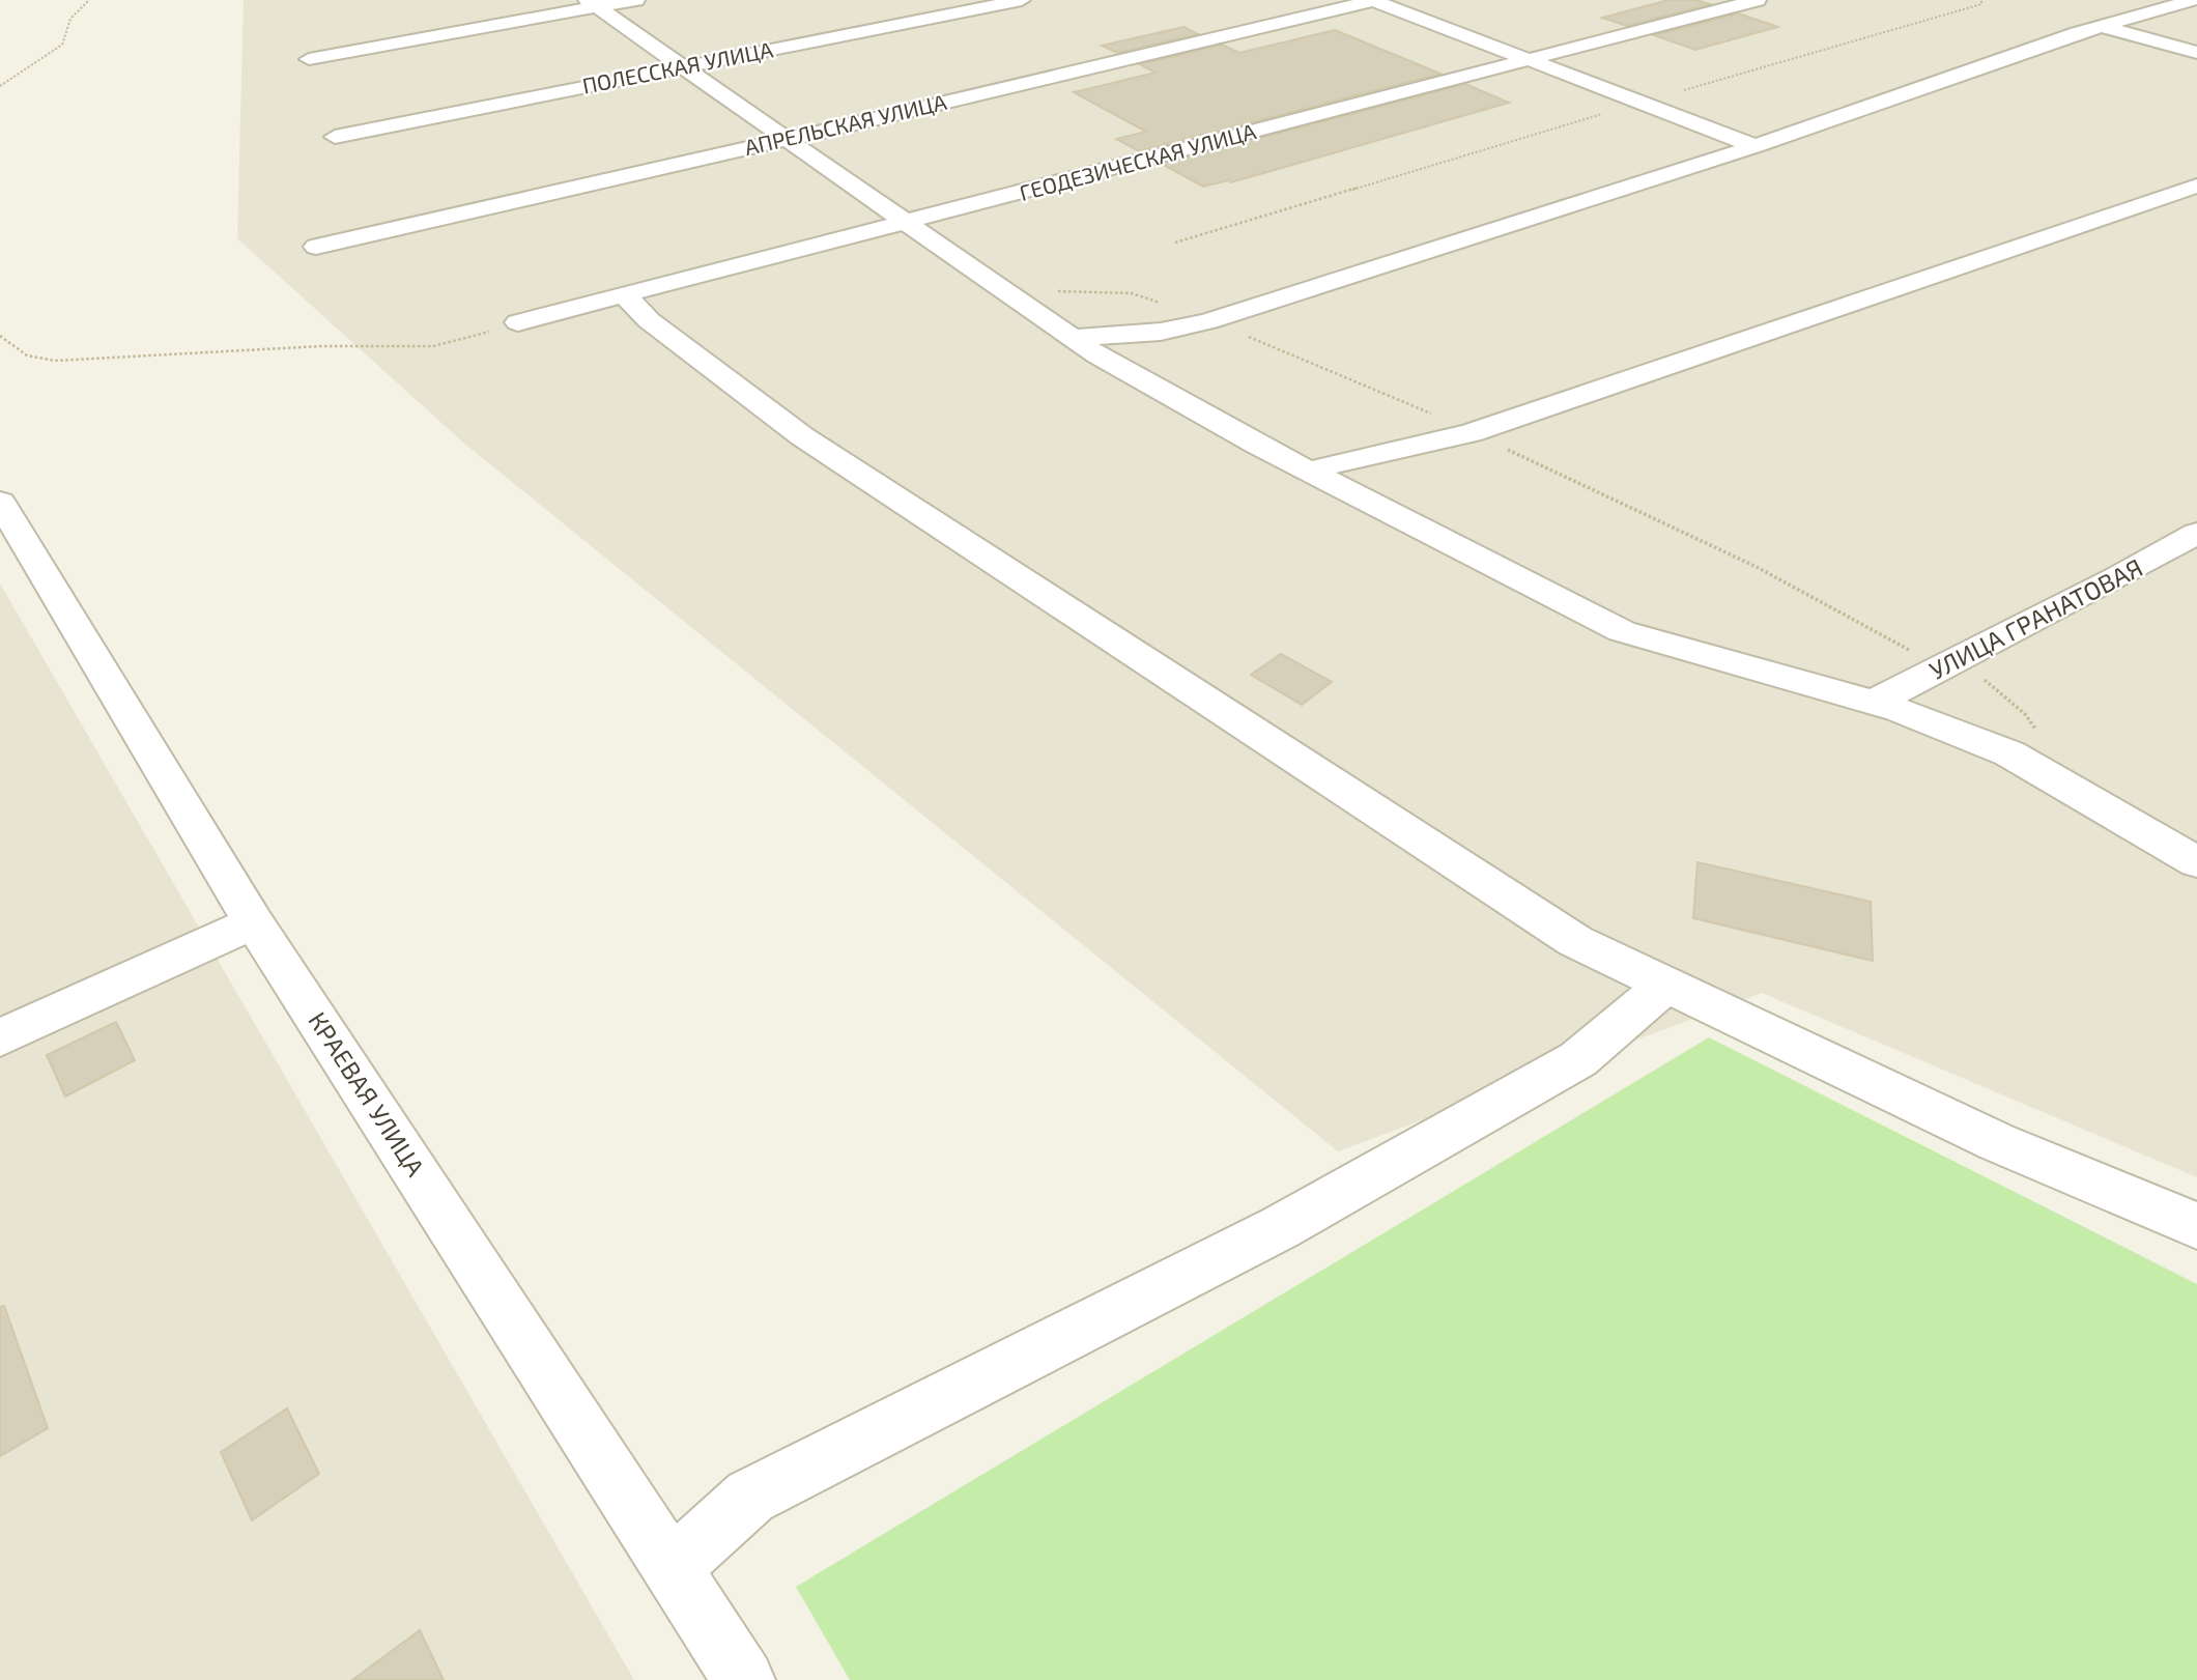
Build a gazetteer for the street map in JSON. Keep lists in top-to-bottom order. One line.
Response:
{"streets":{"street":["ПОЛЕССКАЯ УЛИЦА","АПРЕЛЬСКАЯ УЛИЦА","ГЕОДЕЗИЧЕСКАЯ УЛИЦА","УЛИЦА ГРАНАТОВАЯ","КРАЕВАЯ УЛИЦА"]}}
